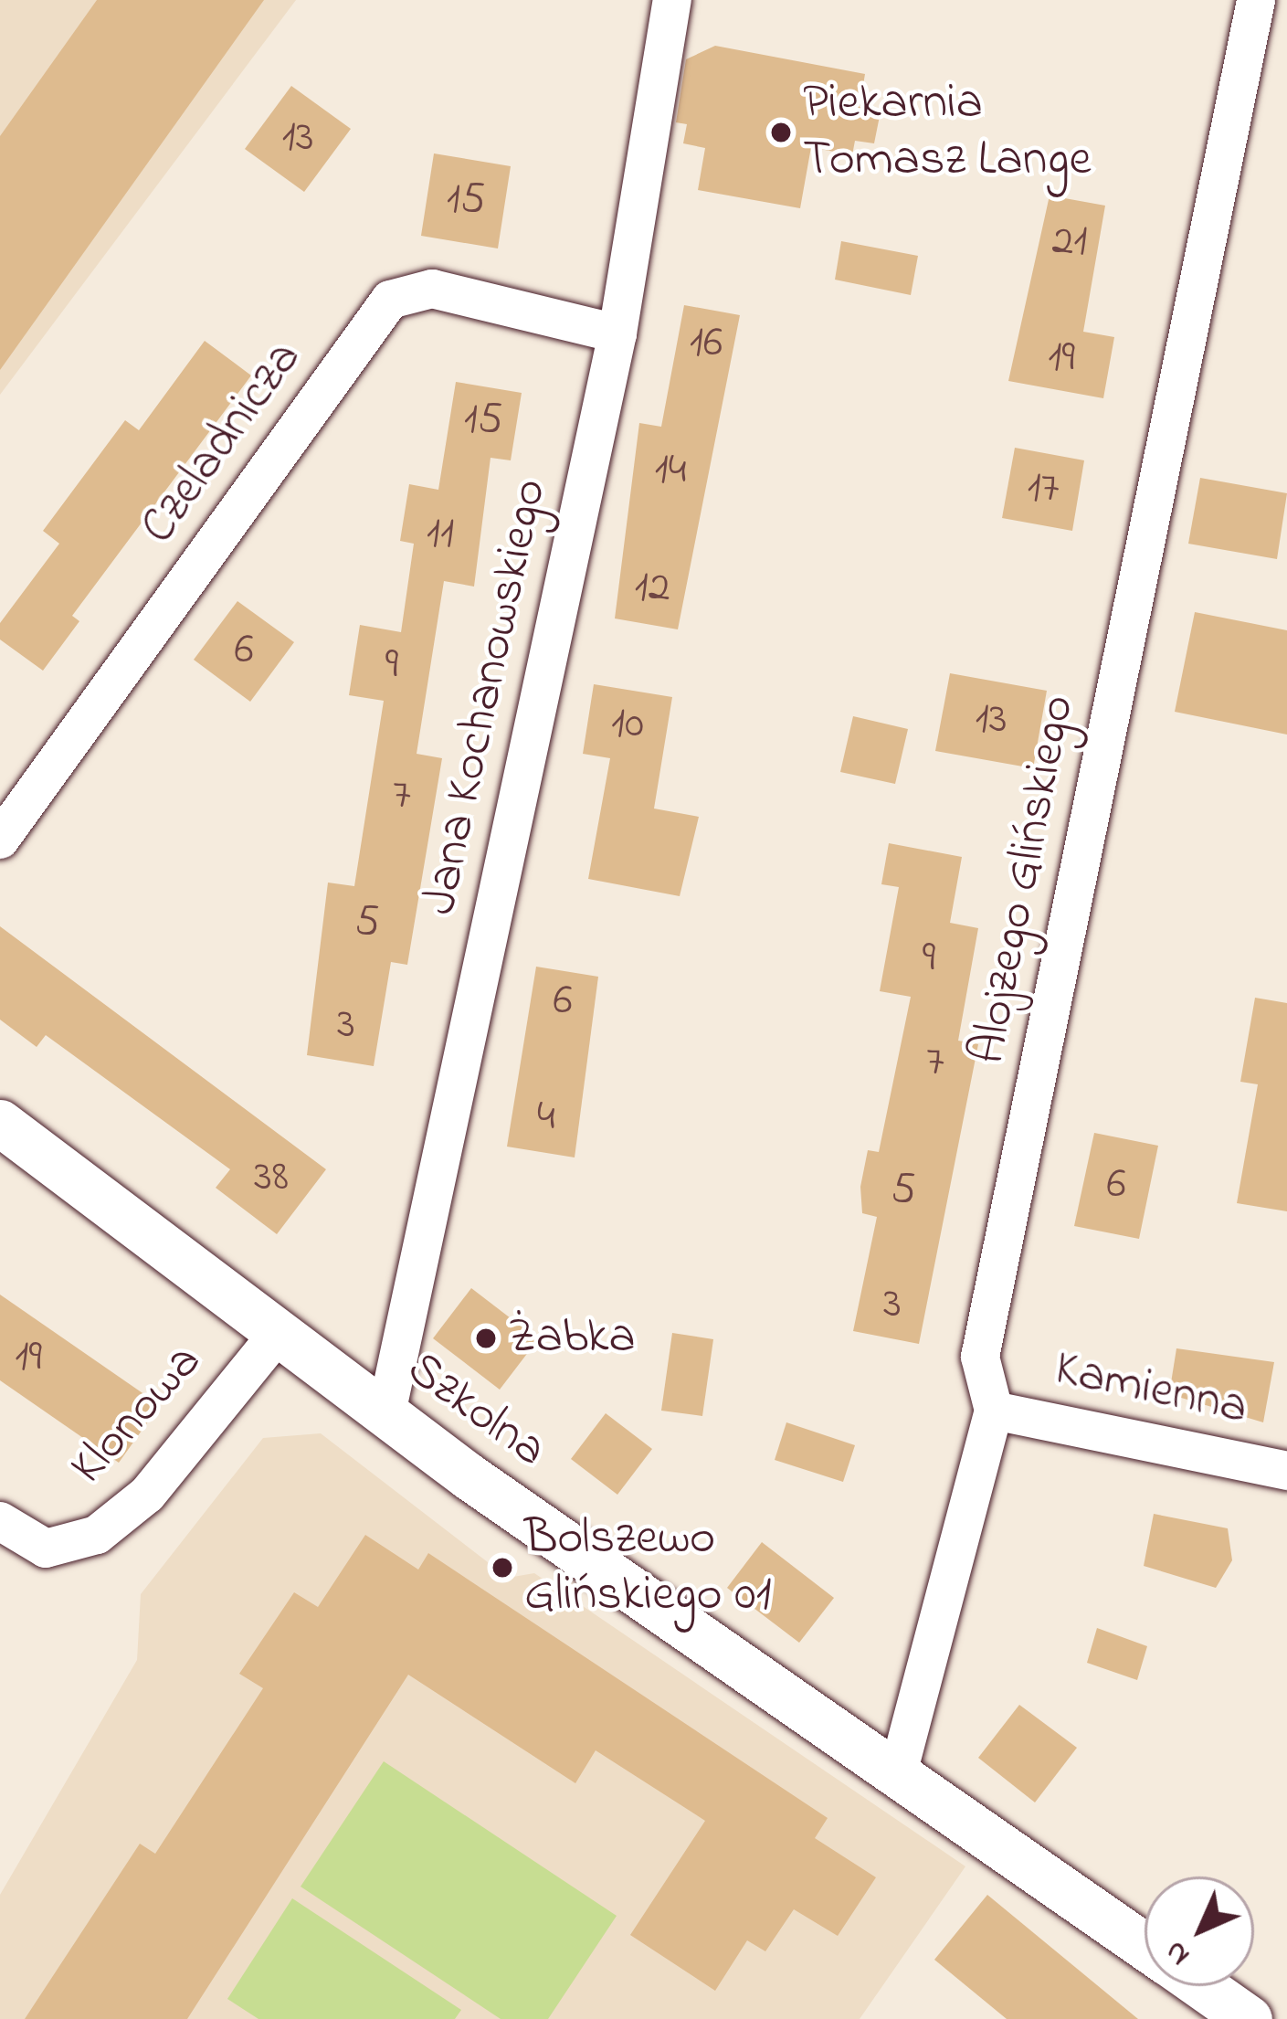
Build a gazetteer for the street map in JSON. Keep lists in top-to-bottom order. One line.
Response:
{"streets":{"street":["Czeladnicza","Jana Kochanowskiego","Alojzego Glińskiego","Kamienna","Szkolna","Klonowa"]},"crossings":[["Czeladnicza","Jana Kochanowskiego"],["Jana Kochanowskiego","Szkolna"],["Alojzego Glińskiego","Kamienna"],["Alojzego Glińskiego","Szkolna"],["Szkolna","Klonowa"]],"places":["Piekarnia Tomasz Lange","Żabka","Bolszewo Glińskiego 01"],"house_numbers":["13","15","21","16","19","15","14","17","11","12","6","9","13","10","7","5","9","6","3","7","4","38","6","5","3","19"],"north":"bottom left"}
